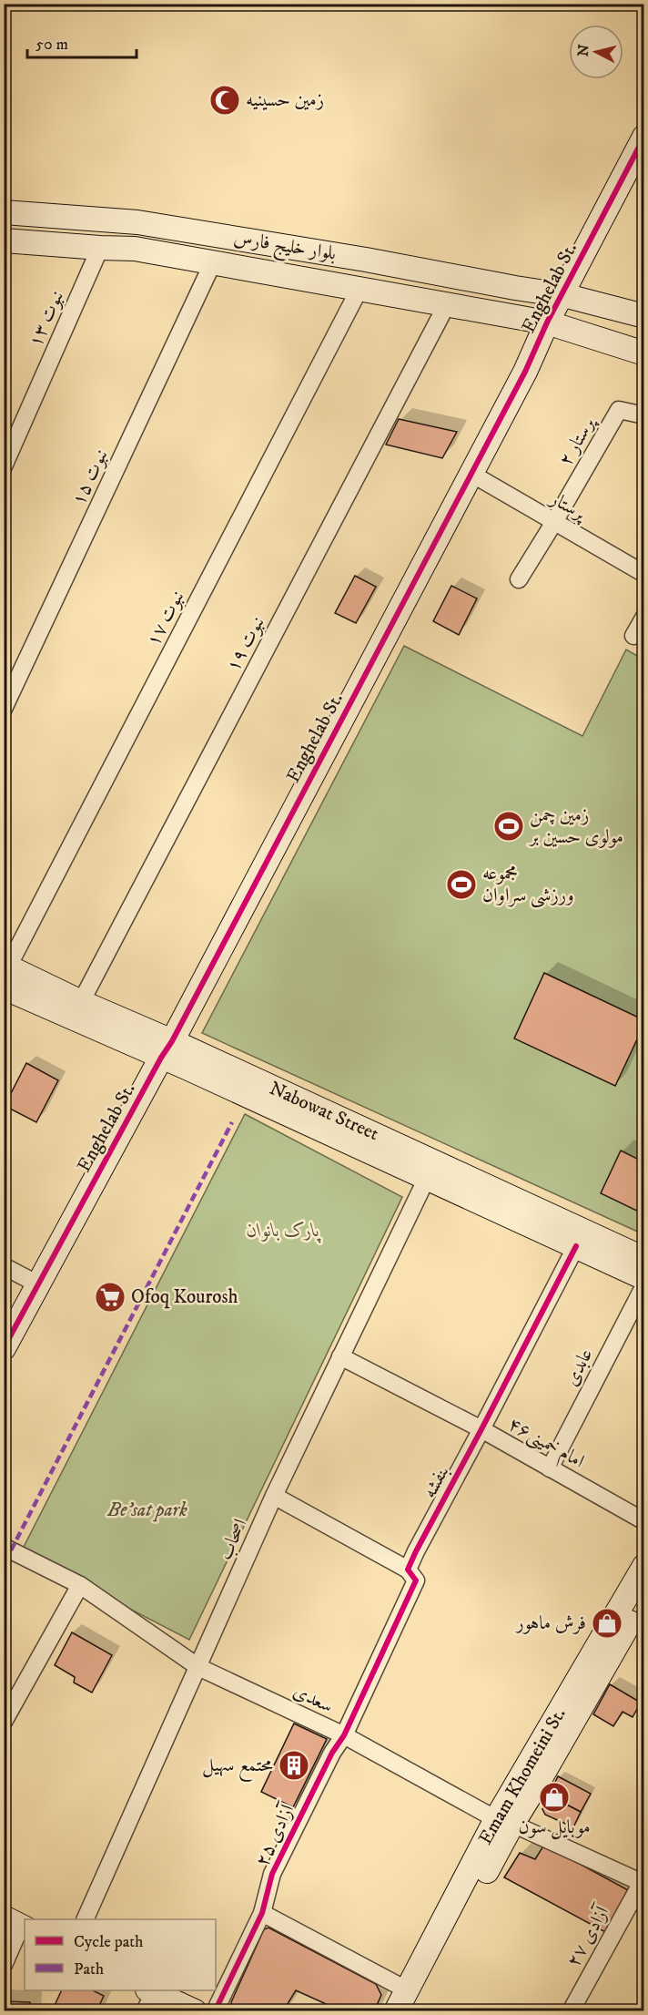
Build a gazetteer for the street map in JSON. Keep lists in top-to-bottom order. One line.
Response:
{"streets":{"street":["بلوار خلیج فارس","Enghelab St.","نبوت ۱۳","پرستار ۲","نبوت ۱۵","پرستار","نبوت ۱۷","نبوت ۱۹","Nabowat Street","عابدی","امام خمینی۴۶","بنفشه","اصحاب","سعدی","Emam Khomeini St.","آزادی ۲۵","آزادی ۲۷"]},"crossings":[["بلوار خلیج فارس","Enghelab St."],["بلوار خلیج فارس","نبوت ۱۳"],["بلوار خلیج فارس","نبوت ۱۵"],["بلوار خلیج فارس","نبوت ۱۷"],["بلوار خلیج فارس","نبوت ۱۹"],["Enghelab St.","پرستار"],["Enghelab St.","Nabowat Street"],["پرستار ۲","پرستار"],["نبوت ۱۷","Nabowat Street"],["نبوت ۱۹","Nabowat Street"],["Nabowat Street","بنفشه"],["Nabowat Street","اصحاب"],["عابدی","امام خمینی۴۶"],["امام خمینی۴۶","بنفشه"],["امام خمینی۴۶","اصحاب"],["بنفشه","سعدی"],["بنفشه","آزادی ۲۵"],["اصحاب","سعدی"],["سعدی","Emam Khomeini St."],["سعدی","آزادی ۲۵"],["سعدی","آزادی ۲۷"]],"parks":["پارک بانوان","Be'sat park"],"places":{"mosque":["زمین حسینیه"],"sports":["زمین چمن مولوی حسین بر","مجموعه ورزشی سراوان"],"supermarket":["Ofoq Kourosh"],"shop":["فرش ماهور","موبایل سون"],"building":["محتمع سهیل"]},"legend":["Cycle path","Path"],"scale_bar":"50 m","north":"left"}
